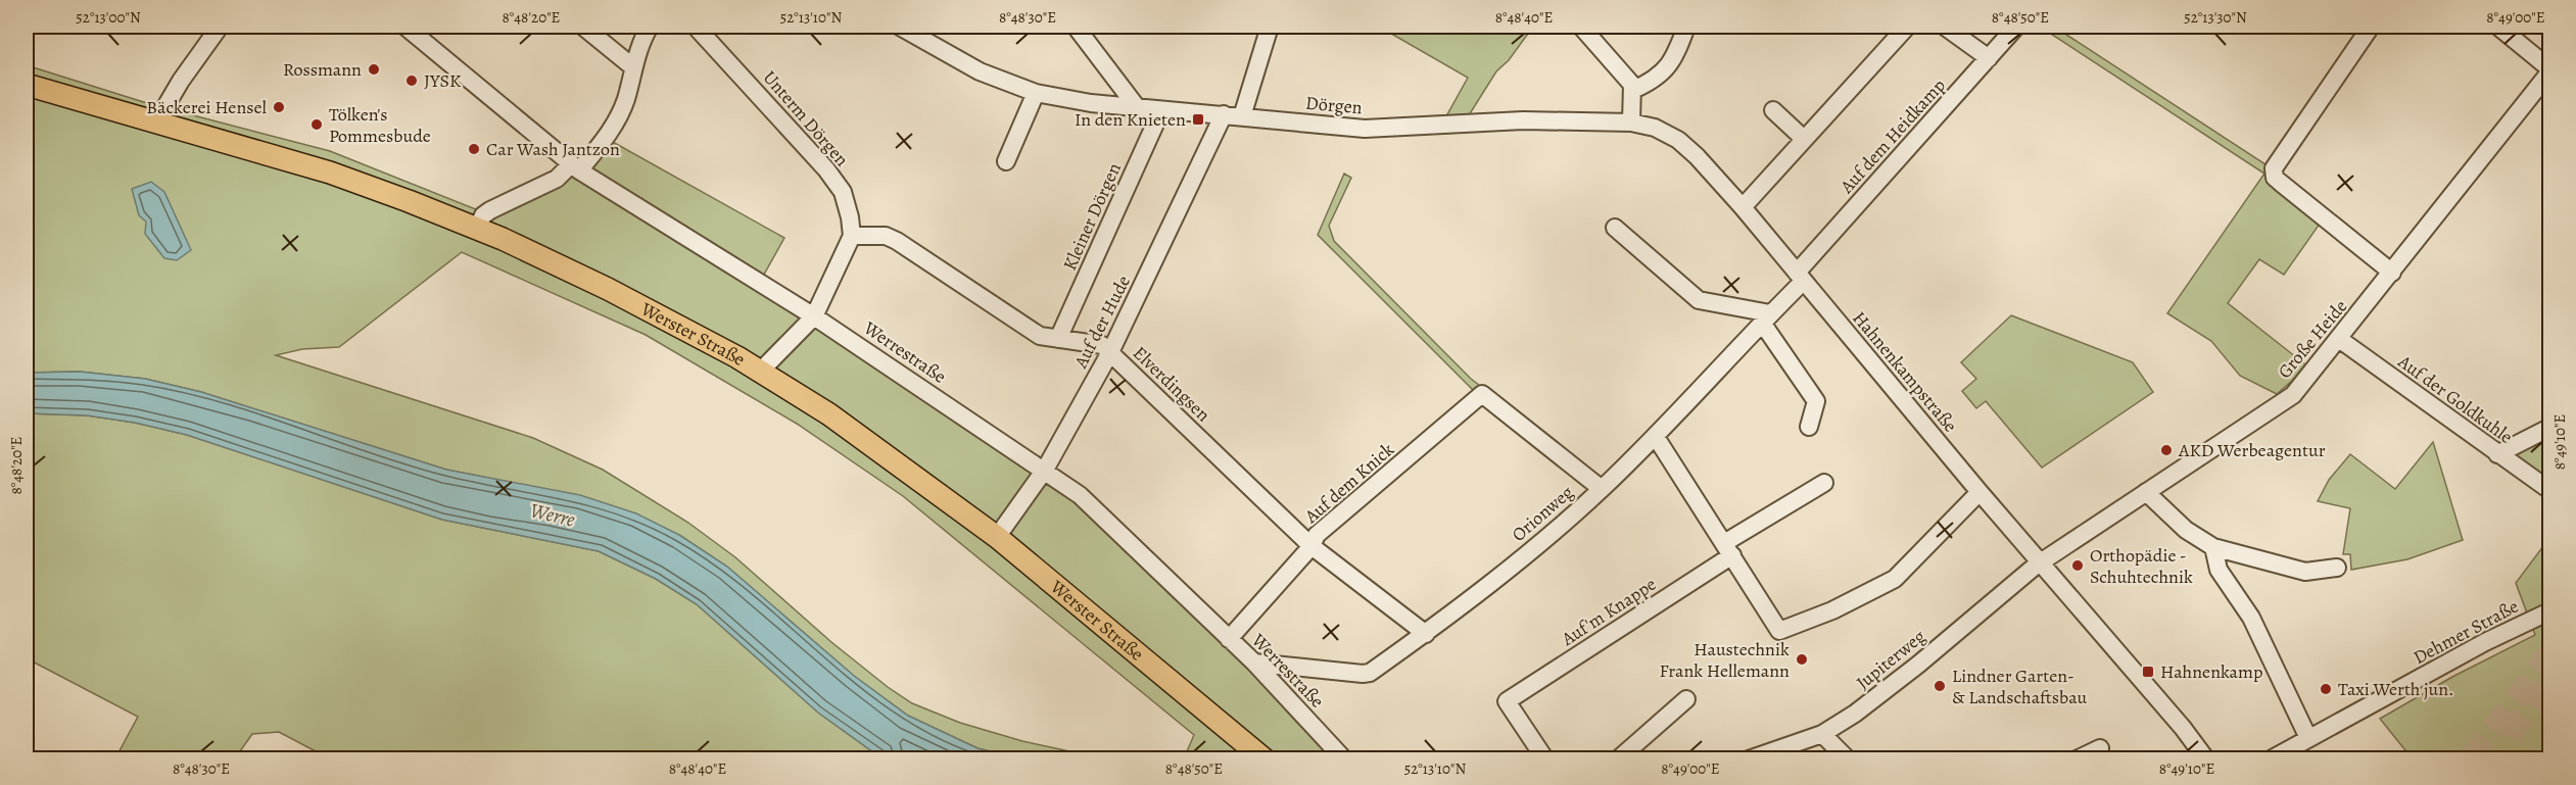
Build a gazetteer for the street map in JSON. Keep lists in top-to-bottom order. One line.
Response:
{"streets":{"main road":["Werster Straße"],"street":["Dörgen","Unterm Dörgen","Auf dem Heidkamp","Kleiner Dörgen","Auf der Hude","Große Heide","Werrestraße","Hahnenkampstraße","Elverdingsen","Auf der Goldkuhle","Auf dem Knick","Orionweg","Auf'm Knappe","Dehmer Straße","Jupiterweg"]},"crossings":[["Dörgen","Kleiner Dörgen"],["Dörgen","Auf der Hude"],["Dörgen","Hahnenkampstraße"],["Unterm Dörgen","Elverdingsen"],["Auf dem Heidkamp","Hahnenkampstraße"],["Auf dem Heidkamp","Orionweg"],["Kleiner Dörgen","Elverdingsen"],["Auf der Hude","Werster Straße"],["Auf der Hude","Werrestraße"],["Auf der Hude","Elverdingsen"],["Große Heide","Hahnenkampstraße"],["Große Heide","Auf der Goldkuhle"],["Große Heide","Jupiterweg"],["Werrestraße","Auf dem Knick"],["Werrestraße","Orionweg"],["Hahnenkampstraße","Orionweg"],["Hahnenkampstraße","Jupiterweg"],["Elverdingsen","Auf dem Knick"],["Elverdingsen","Orionweg"],["Auf dem Knick","Orionweg"]],"water":["Werre"],"places":{"other":["Rossmann","JYSK","Bäckerei Hensel","Tölken's Pommesbude","Car Wash Jantzon","AKD Werbeagentur","Orthopädie - Schuhtechnik","Haustechnik Frank Hellemann","Lindner Garten- & Landschaftsbau","Taxi Werth jun."],"transit":["In den Knieten","Hahnenkamp"]},"coordinates":["52°13'00\"N","8°48'20\"E","52°13'10\"N","8°48'30\"E","8°48'40\"E","8°48'50\"E","52°13'30\"N","8°49'00\"E","8°49'10\"E"]}
